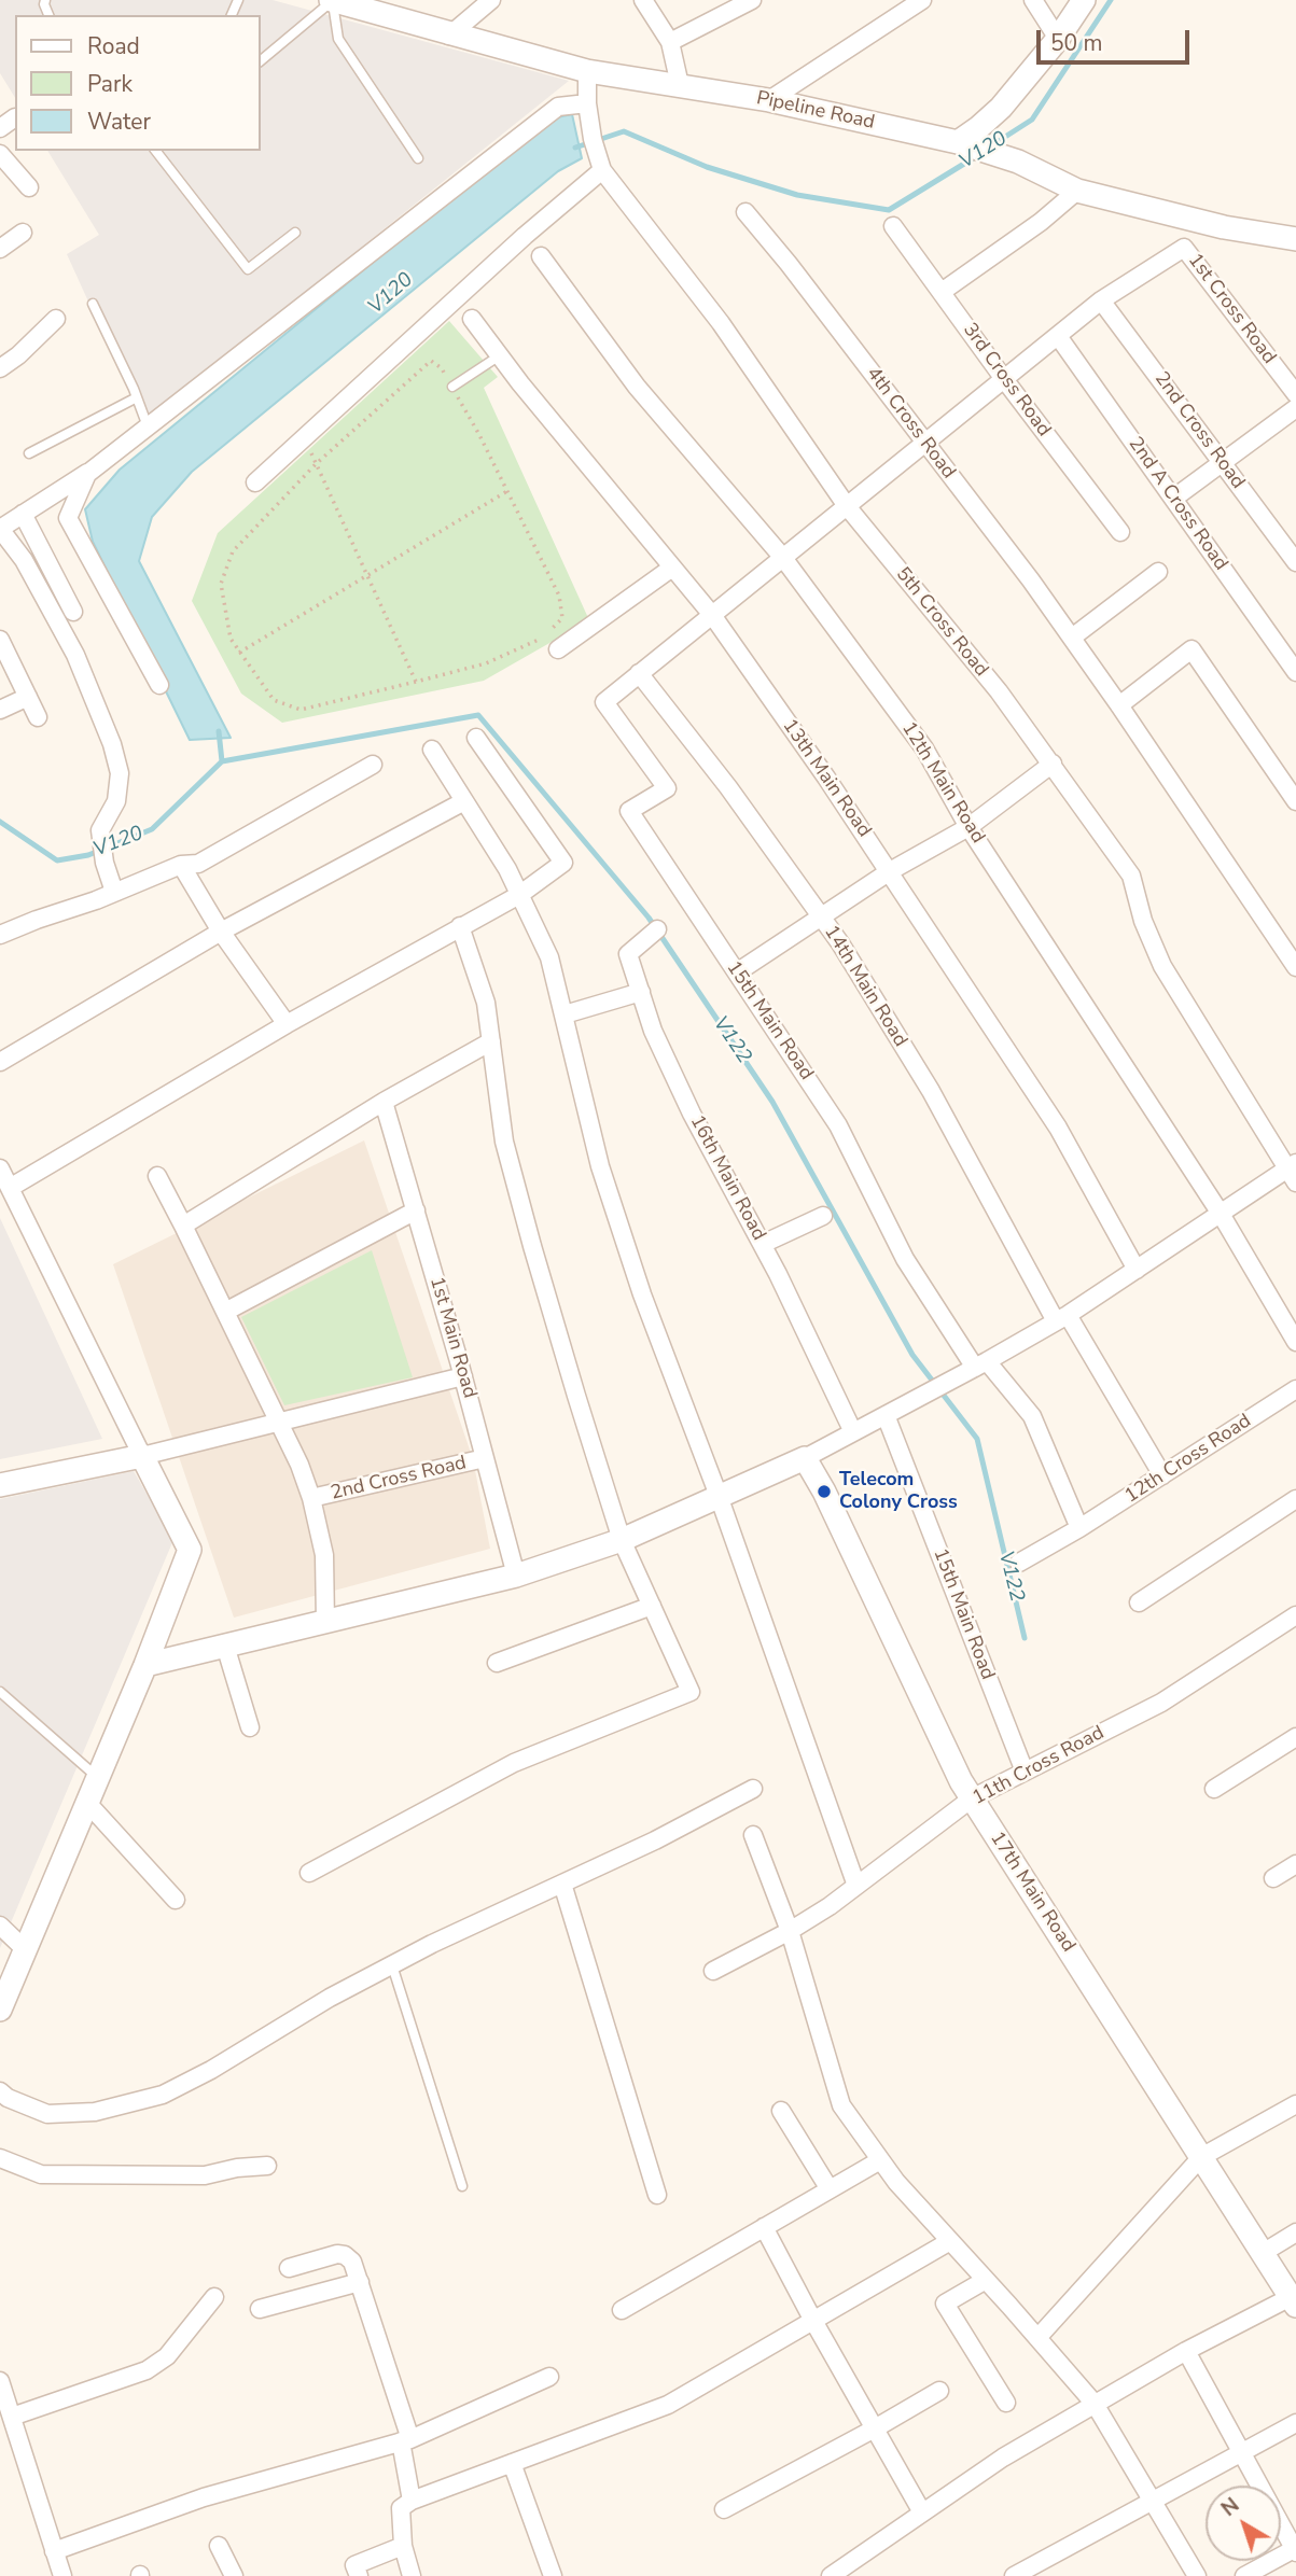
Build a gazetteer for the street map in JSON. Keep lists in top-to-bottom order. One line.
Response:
{"streets":{"street":["Pipeline Road","1st Cross Road","3rd Cross Road","4th Cross Road","2nd Cross Road","2nd A Cross Road","5th Cross Road","13th Main Road","12th Main Road","14th Main Road","15th Main Road","16th Main Road","1st Main Road","12th Cross Road","11th Cross Road","17th Main Road"]},"crossings":[["Pipeline Road","1st Cross Road"],["Pipeline Road","5th Cross Road"],["2nd Cross Road","1st Main Road"],["14th Main Road","15th Main Road"],["14th Main Road","12th Cross Road"],["15th Main Road","12th Cross Road"],["15th Main Road","11th Cross Road"],["11th Cross Road","17th Main Road"]],"water":["V120","V122"],"places":["Telecom Colony Cross"],"legend":["Road","Park","Water"],"scale_bar":"50 m","north":"top left"}
